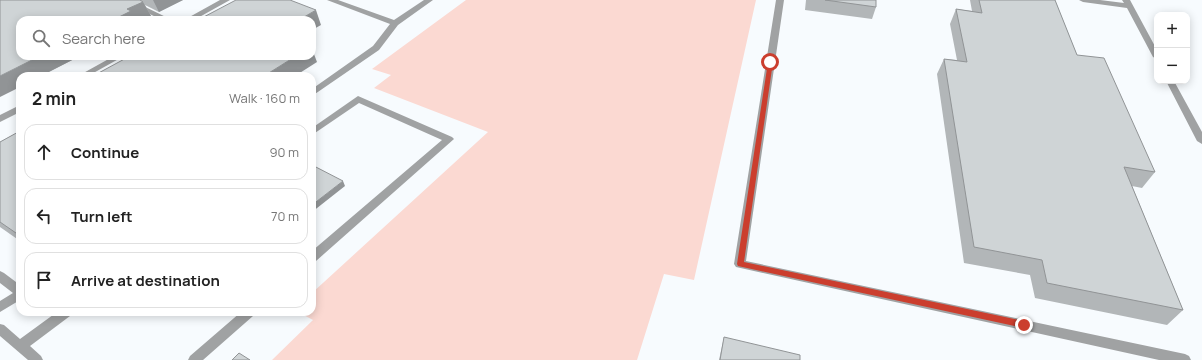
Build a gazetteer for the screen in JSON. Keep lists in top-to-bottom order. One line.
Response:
{"page":{"map_buttons":["+","−"],"search":"Search here","heading":["2 min","Walk · 160 m"],"list":[["Continue","90 m"],["Turn left","70 m"],"Arrive at destination"]}}
